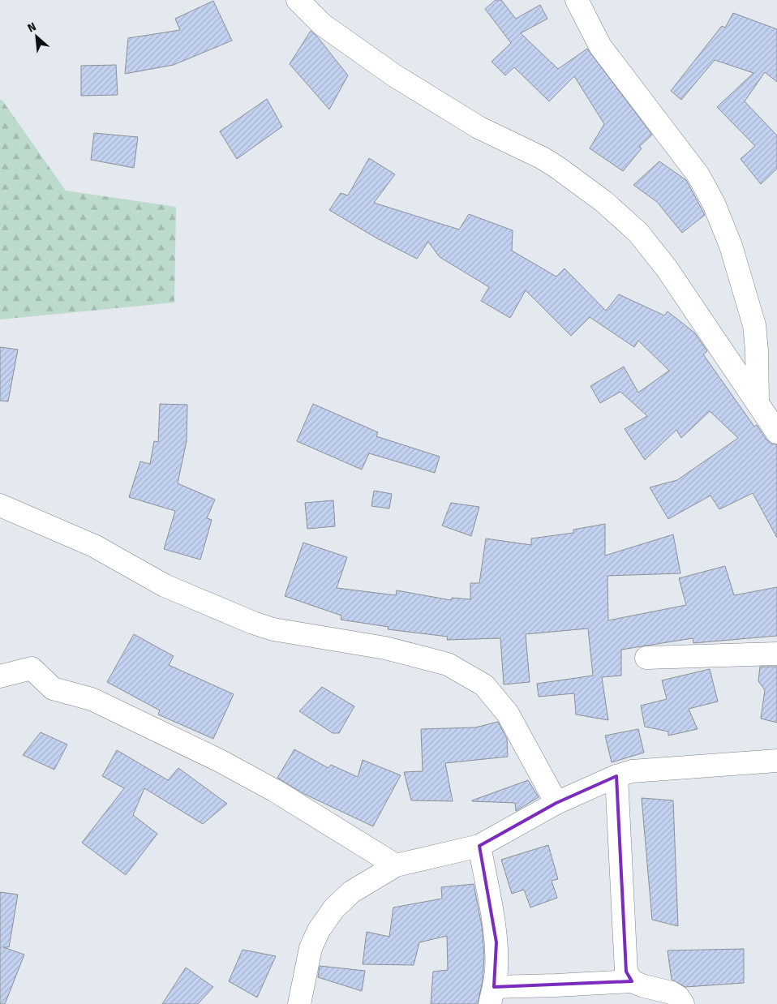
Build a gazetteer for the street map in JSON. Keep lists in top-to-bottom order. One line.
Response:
{"north":"top left"}
